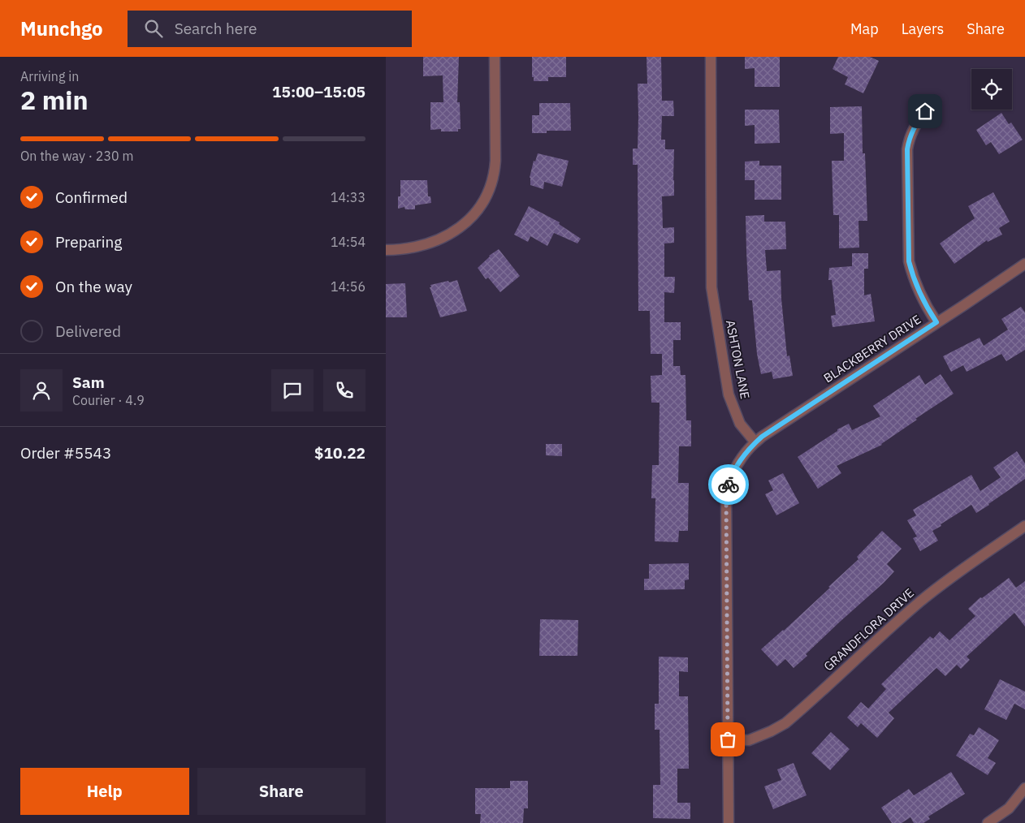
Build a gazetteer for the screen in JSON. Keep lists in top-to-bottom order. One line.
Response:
{"streets":{"street":["BLACKBERRY DRIVE","ASHTON LANE","GRANDFLORA DRIVE"]},"crossings":[["BLACKBERRY DRIVE","ASHTON LANE"]],"page":{"header":"Munchgo","search":"Search here","nav":["Map","Layers","Share"],"heading":["2 min","Arriving in","15:00–15:05"],"panel":["Sam","Courier · 4.9","Order #5543","$10.22"],"bar":"On the way · 230 m","list":[["Confirmed","14:33"],["Preparing","14:54"],["On the way","14:56"],"Delivered"],"buttons":["Help","Share"]}}
